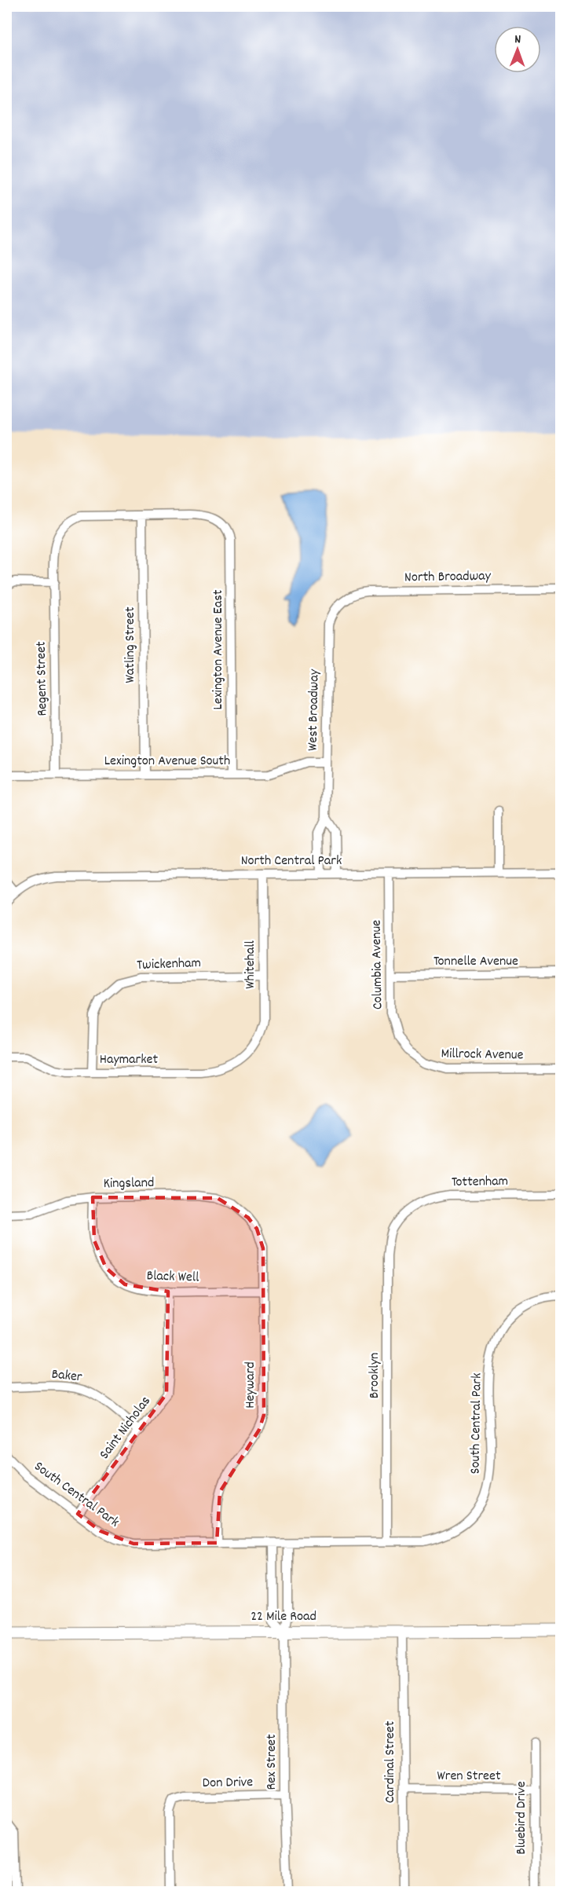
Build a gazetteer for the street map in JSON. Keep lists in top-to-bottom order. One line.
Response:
{"streets":{"street":["North Broadway","Watling Street","Lexington Avenue East","Regent Street","West Broadway","Lexington Avenue South","North Central Park","Tonnelle Avenue","Twickenham","Whitehall","Columbia Avenue","Millrock Avenue","Haymarket","Tottenham","Kingsland","Black Well","Brooklyn","Baker","Heyward","South Central Park","Saint Nicholas","22 Mile Road","Rex Street","Cardinal Street","Wren Street","Don Drive","Bluebird Drive"]},"crossings":[["North Broadway","West Broadway"],["Watling Street","Regent Street"],["Watling Street","Lexington Avenue South"],["Lexington Avenue East","Regent Street"],["Lexington Avenue East","Lexington Avenue South"],["Regent Street","Lexington Avenue South"],["West Broadway","Lexington Avenue South"],["West Broadway","North Central Park"],["North Central Park","Whitehall"],["North Central Park","Columbia Avenue"],["Tonnelle Avenue","Columbia Avenue"],["Twickenham","Whitehall"],["Twickenham","Haymarket"],["Whitehall","Haymarket"],["Columbia Avenue","Millrock Avenue"],["Tottenham","Brooklyn"],["Kingsland","Black Well"],["Kingsland","Heyward"],["Black Well","Heyward"],["Black Well","Saint Nicholas"],["Brooklyn","South Central Park"],["Baker","Saint Nicholas"],["Heyward","South Central Park"],["South Central Park","Saint Nicholas"],["22 Mile Road","Rex Street"],["22 Mile Road","Cardinal Street"],["Rex Street","Don Drive"],["Cardinal Street","Wren Street"],["Wren Street","Bluebird Drive"]],"north":"top"}
